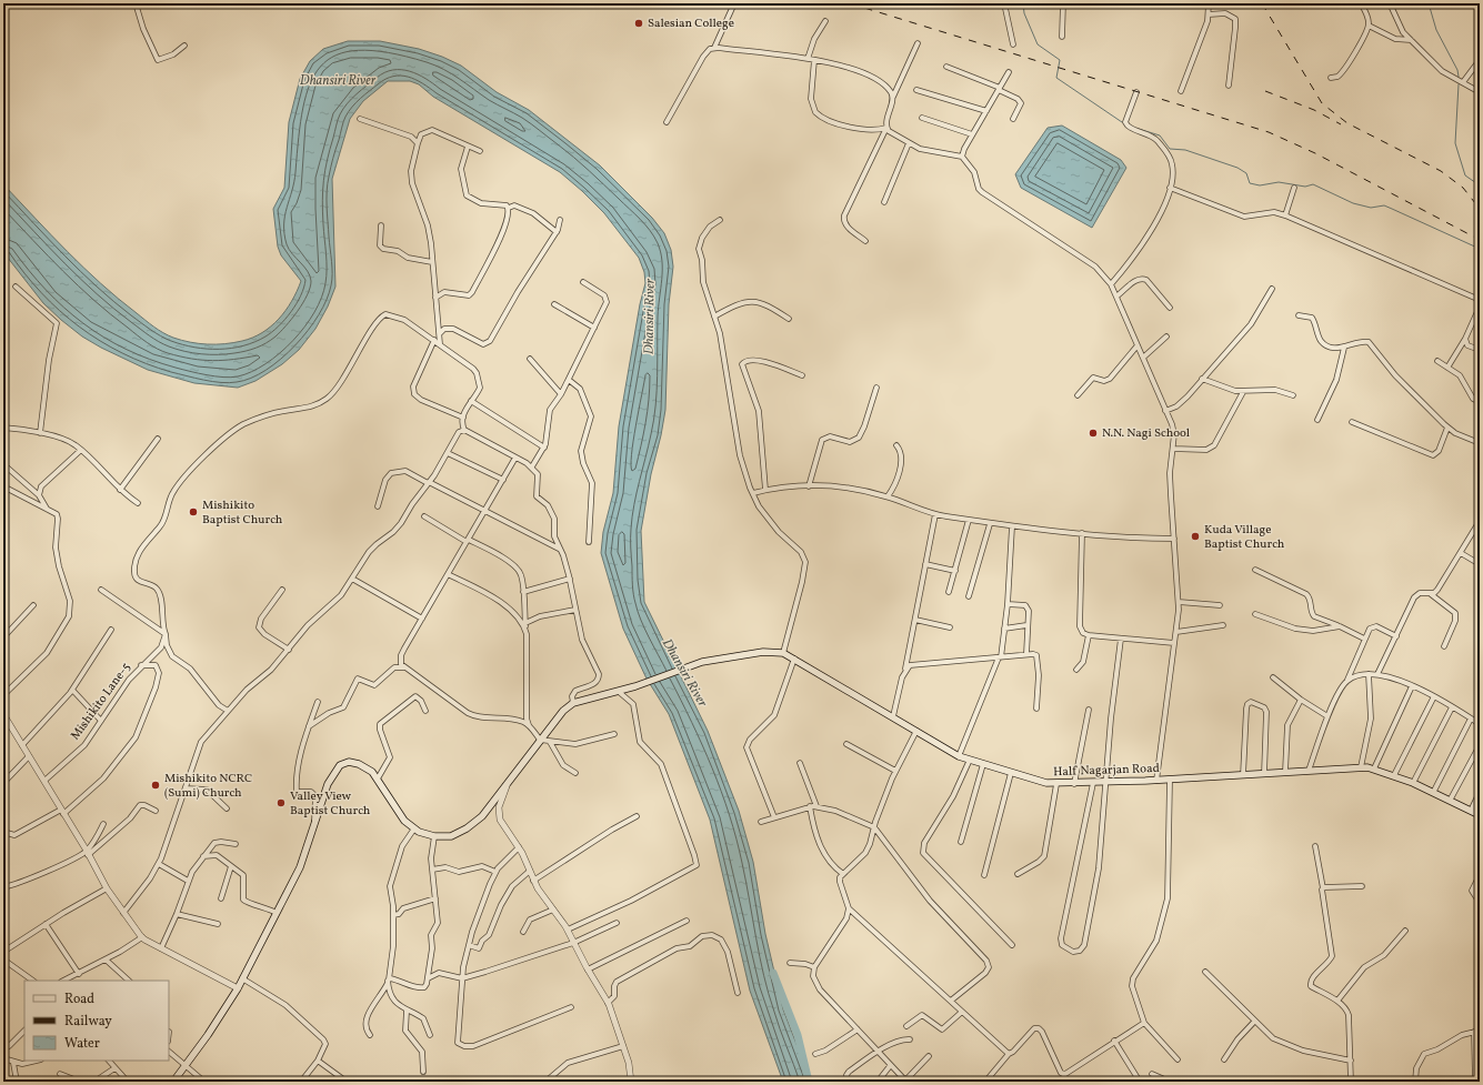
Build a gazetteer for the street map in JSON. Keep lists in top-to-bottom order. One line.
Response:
{"streets":{"main road":["Half Nagarjan Road"],"street":["Mishikito Lane-5"]},"water":["Dhansiri River"],"places":["Salesian College","N.N. Nagi School","Mishikito Baptist Church","Kuda Village Baptist Church","Mishikito NCRC (Sumi) Church","Valley View Baptist Church"],"legend":["Road","Railway","Water"]}
